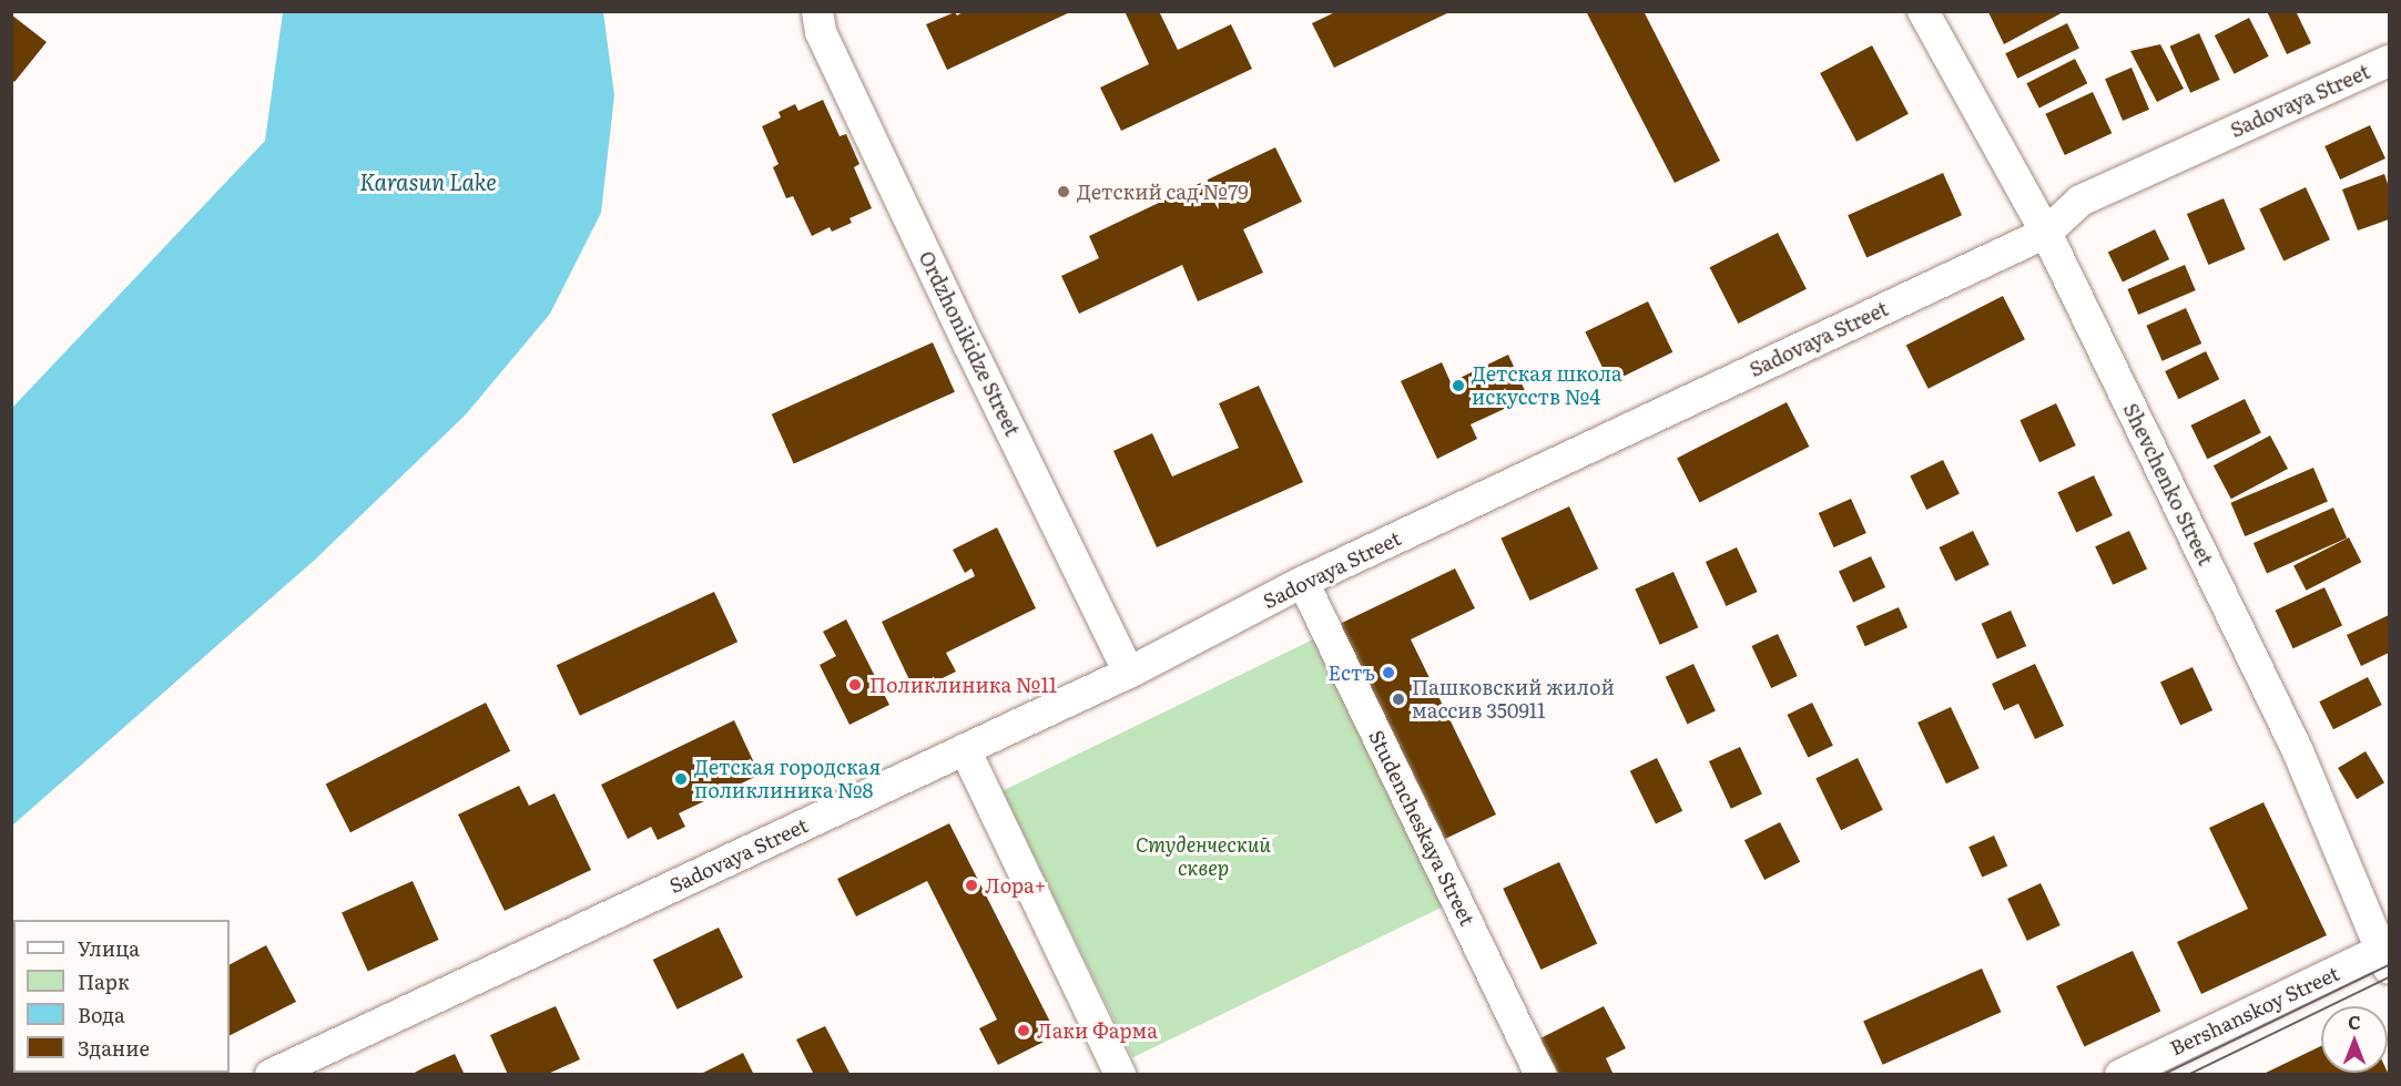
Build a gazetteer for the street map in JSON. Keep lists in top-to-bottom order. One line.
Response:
{"streets":{"street":["Sadovaya Street","Ordzhonikidze Street","Shevchenko Street","Studencheskaya Street","Bershanskoy Street"]},"crossings":[["Sadovaya Street","Ordzhonikidze Street"],["Sadovaya Street","Shevchenko Street"],["Sadovaya Street","Studencheskaya Street"],["Shevchenko Street","Bershanskoy Street"]],"water":["Karasun Lake"],"parks":["Студенческий сквер"],"places":["Детский сад №79","Детская школа искусств №4","Естъ","Поликлиника №11","Пашковский жилой массив 350911","Детская городская поликлиника №8","Лора+","Лаки Фарма"],"legend":["Улица","Парк","Вода","Здание"],"north":"top"}
